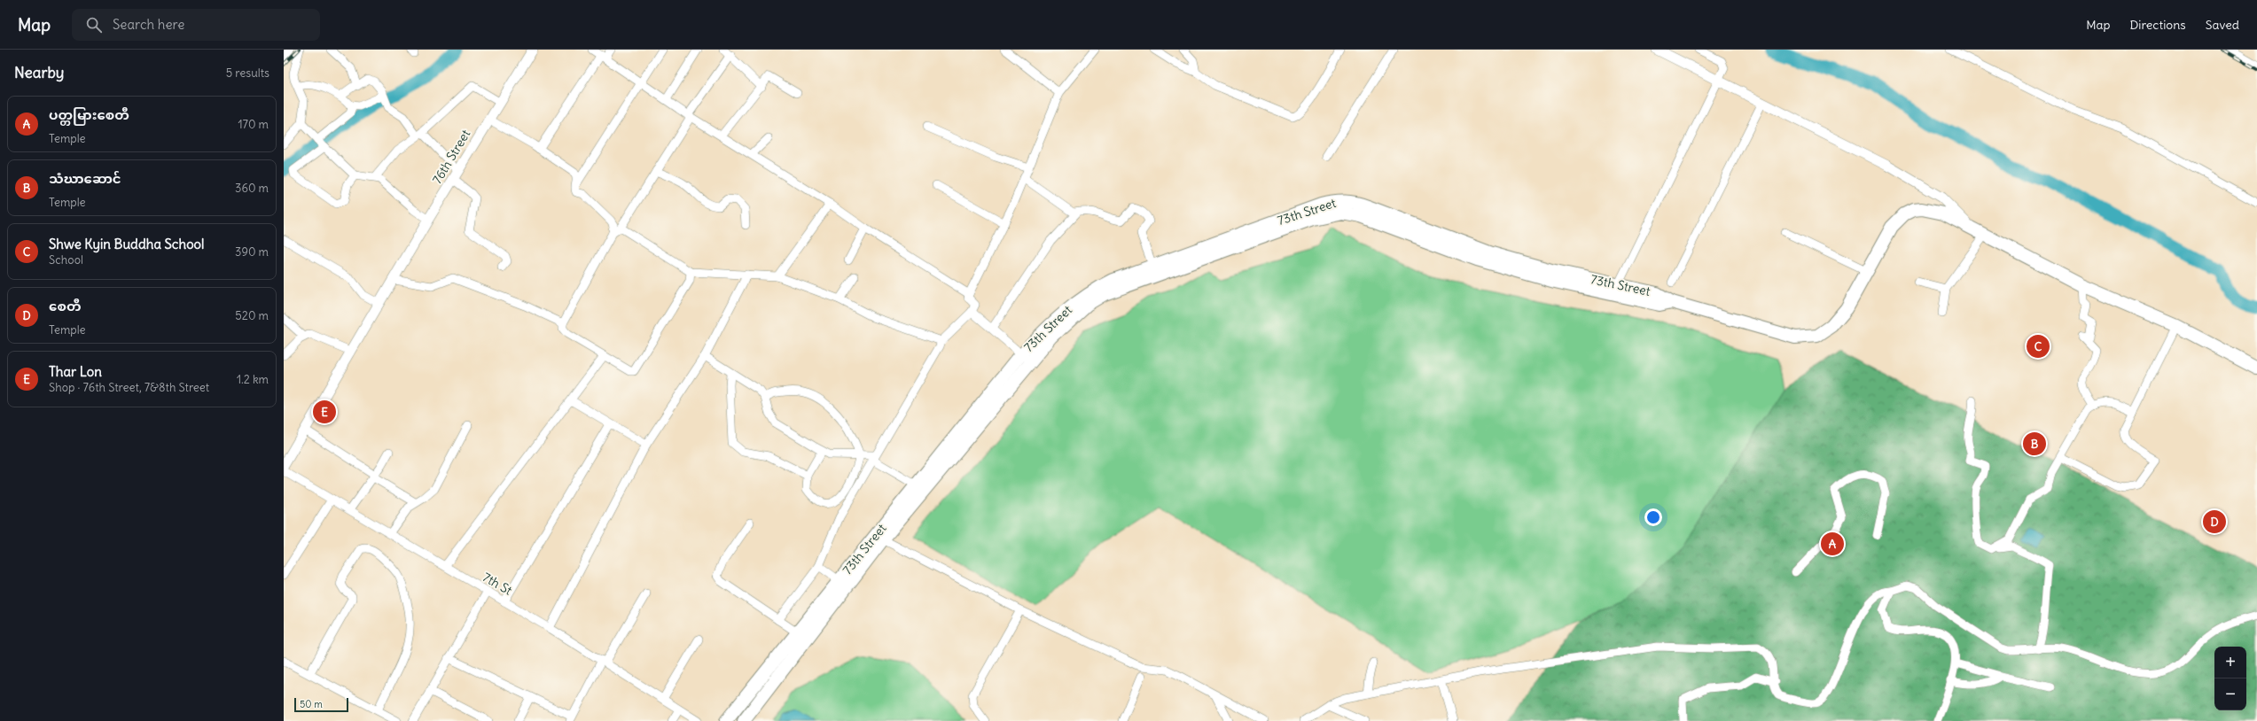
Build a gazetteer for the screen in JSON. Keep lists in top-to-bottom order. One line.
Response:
{"streets":{"main road":["73th Street"],"street":["76th Street","7th St"]},"scale_bar":"50 m","page":{"header":"Map","search":"Search here","nav":["Map","Directions","Saved"],"heading":["Nearby","5 results"],"list":[{"mark":"A","name":"ပတ္တမြားစေတီ","note":"Temple","value":"170 m"},{"mark":"B","name":"သံဃာဆောင်","note":"Temple","value":"360 m"},{"mark":"C","name":"Shwe Kyin Buddha School","note":"School","value":"390 m"},{"mark":"D","name":"စေတီ","note":"Temple","value":"520 m"},{"mark":"E","name":"Thar Lon","note":"Shop · 76th Street, 7&8th Street","value":"1.2 km"}],"pins":["C","E","B","D","A"],"map_buttons":["+","−"],"scale":"50 m"}}
